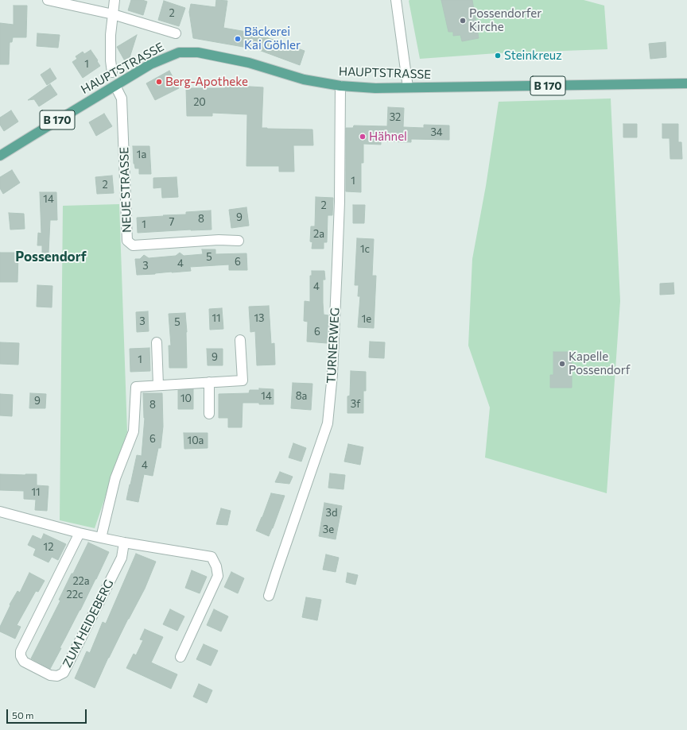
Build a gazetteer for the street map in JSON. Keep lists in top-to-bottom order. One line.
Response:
{"streets":{"main road":["HAUPTSTRASSE","B 170"],"street":["NEUE STRASSE","TURNERWEG","ZUM HEIDEBERG"]},"crossings":[["HAUPTSTRASSE","NEUE STRASSE"],["HAUPTSTRASSE","TURNERWEG"]],"districts":["Possendorf"],"places":["Possendorfer Kirche","Bäckerei Kai Göhler","Steinkreuz","Berg-Apotheke","Hähnel","Kapelle Possendorf"],"house_numbers":["2","1","20","32","34","1a","1","2","14","2","9","8","7","1","2a","1c","5","6","4","3","4","11","13","1e","3","5","6","9","1","14","8a","10","9","3f","8","6","10a","4","11","3d","3e","12","22a","22c"],"scale_bar":"50 m"}
